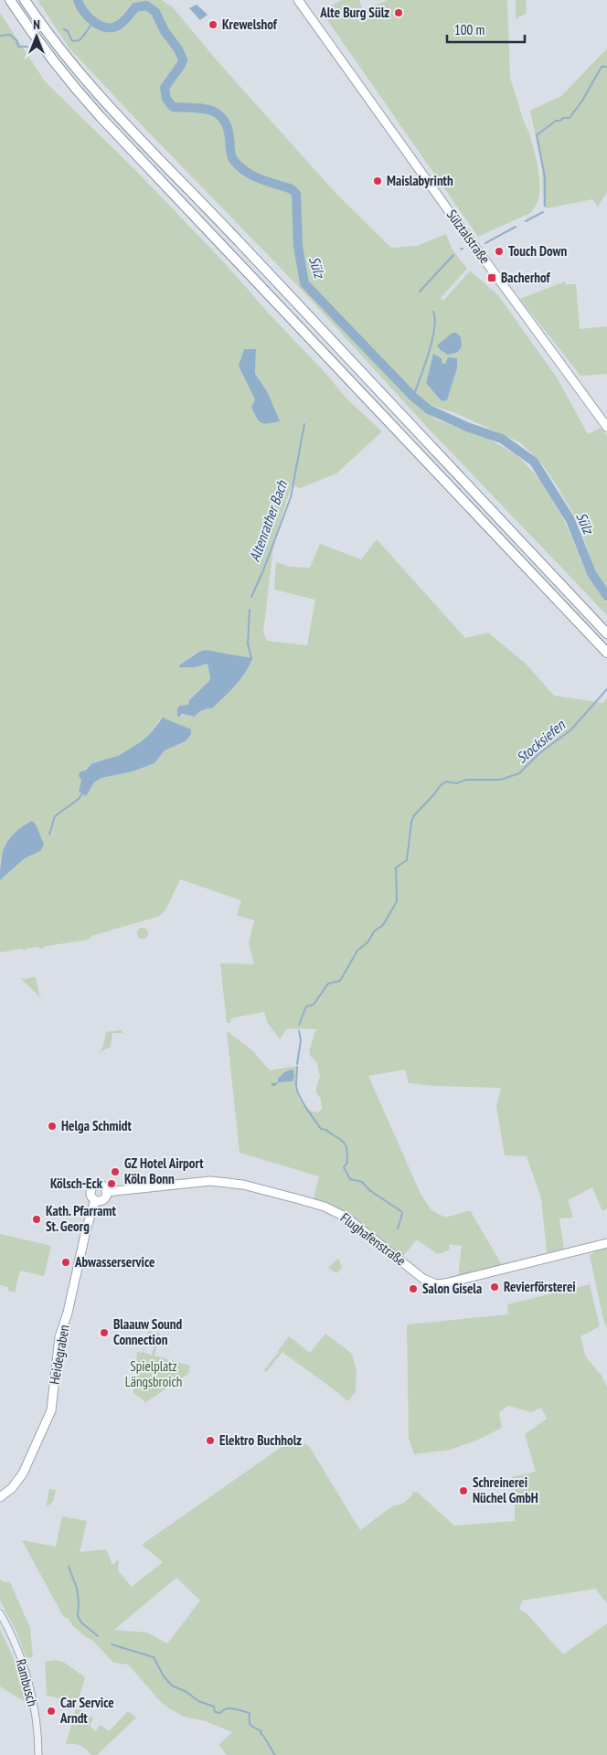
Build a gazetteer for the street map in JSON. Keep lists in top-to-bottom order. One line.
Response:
{"streets":{"main road":["Sülztalstraße","Flughafenstraße","Heidegraben"],"street":["Rambusch"]},"crossings":[["Flughafenstraße","Heidegraben"]],"water":["Sülz","Altenrather Bach","Stocksiefen"],"parks":["Spielplatz Längsbroich"],"places":{"other":["Alte Burg Sülz","Krewelshof","Maislabyrinth","Touch Down","Helga Schmidt","GZ Hotel Airport Köln Bonn","Kölsch-Eck","Kath. Pfarramt St. Georg","Abwasserservice","Revierförsterei","Salon Gisela","Blaauw Sound Connection","Elektro Buchholz","Schreinerei Nüchel GmbH","Car Service Arndt"],"transit":["Bacherhof"]},"scale_bar":"100 m","north":"top"}
